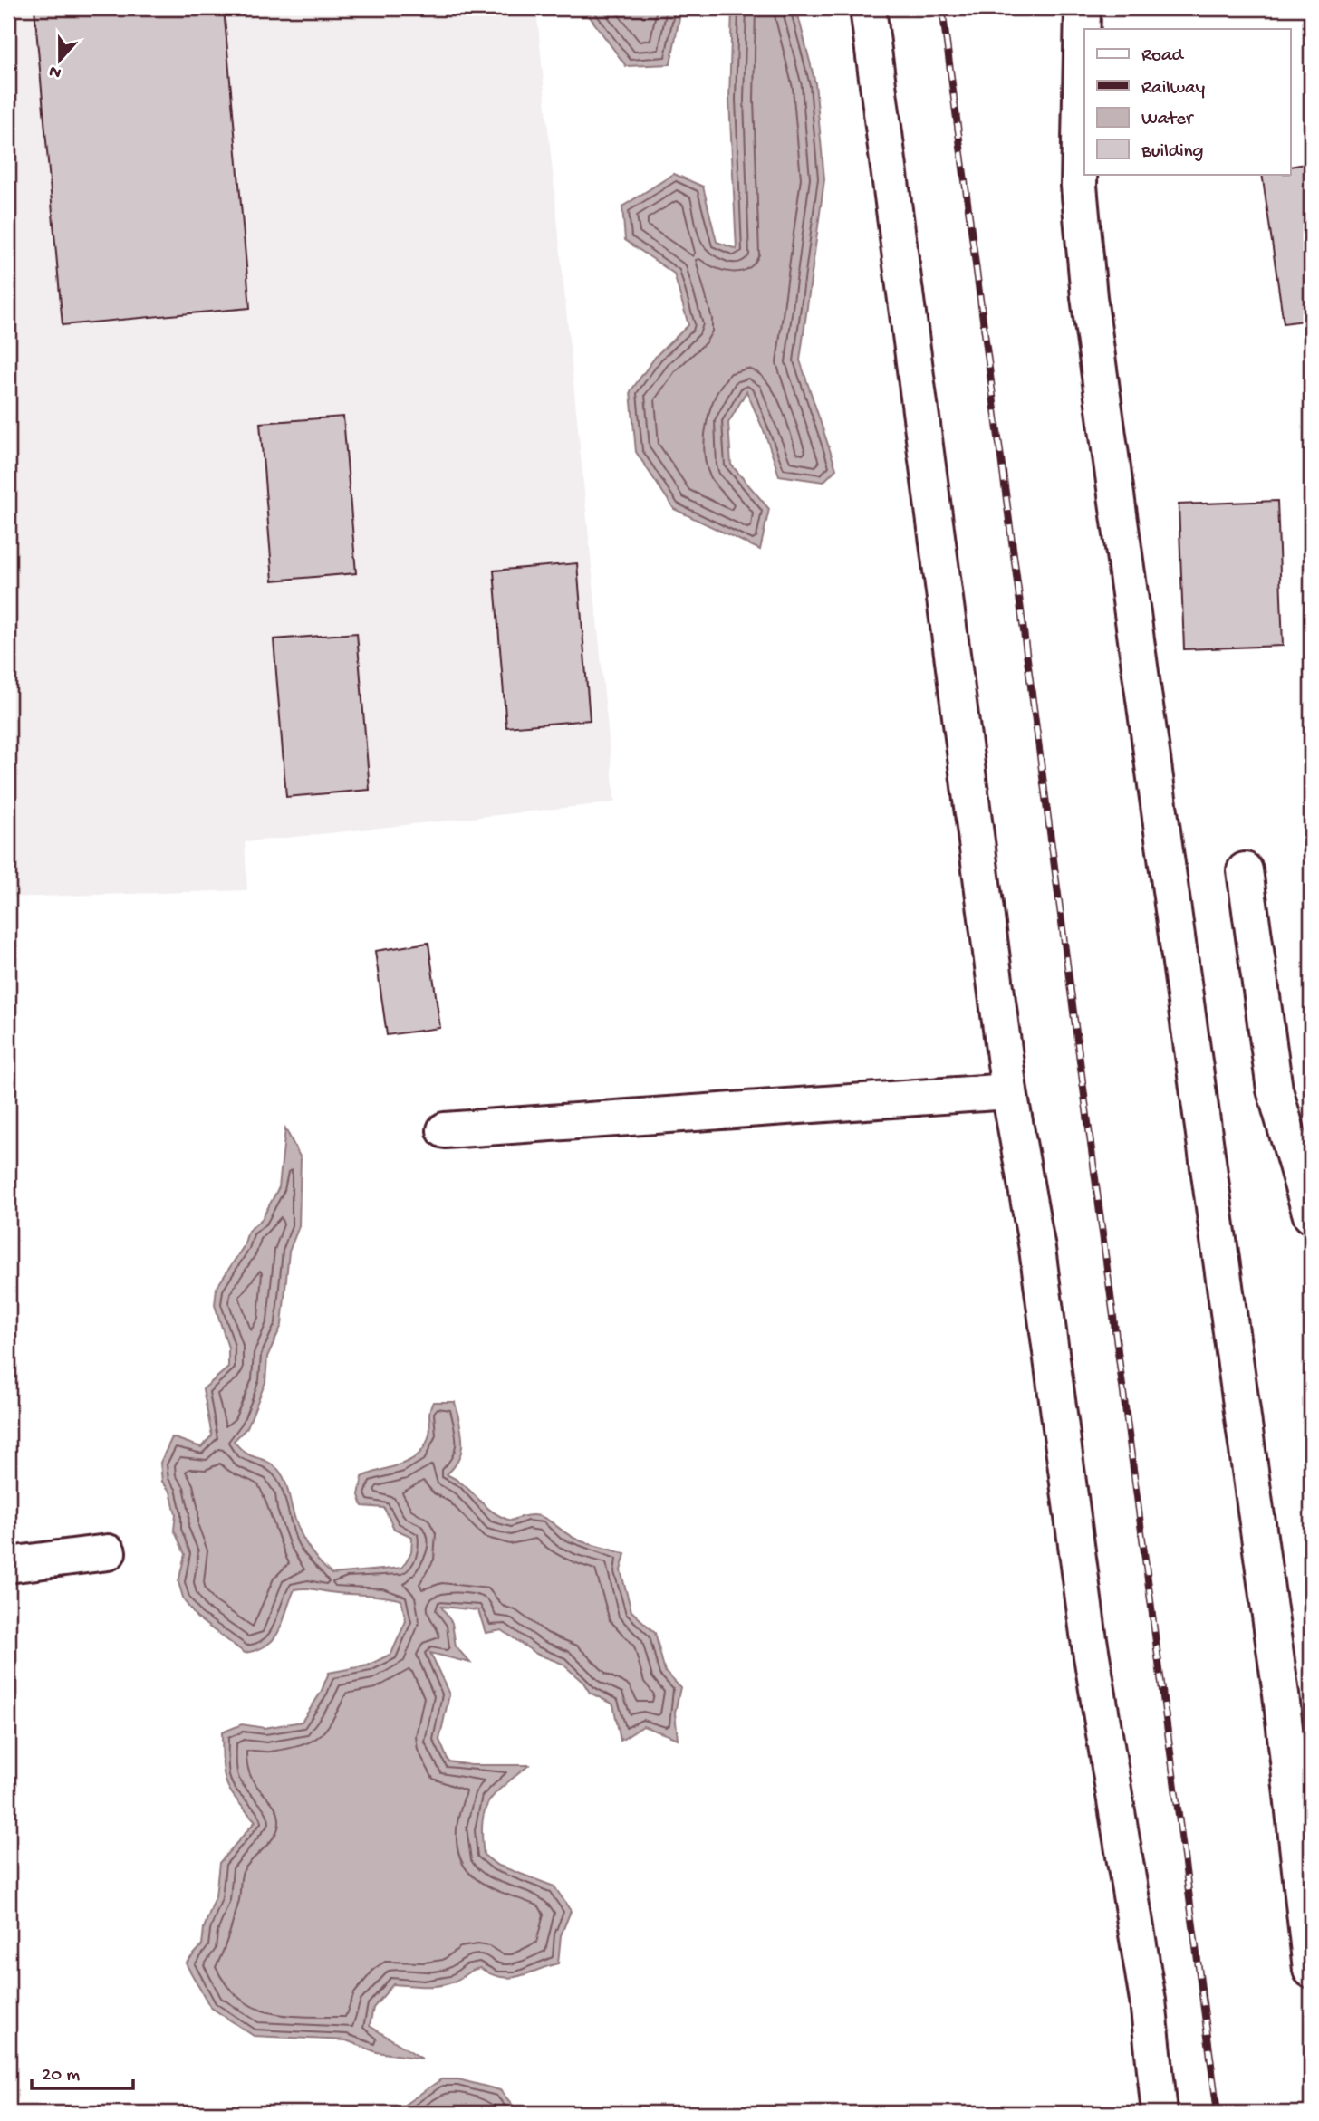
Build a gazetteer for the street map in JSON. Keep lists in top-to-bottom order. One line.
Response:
{"legend":["Road","Railway","Water","Building"],"scale_bar":"20 m","north":"bottom"}
